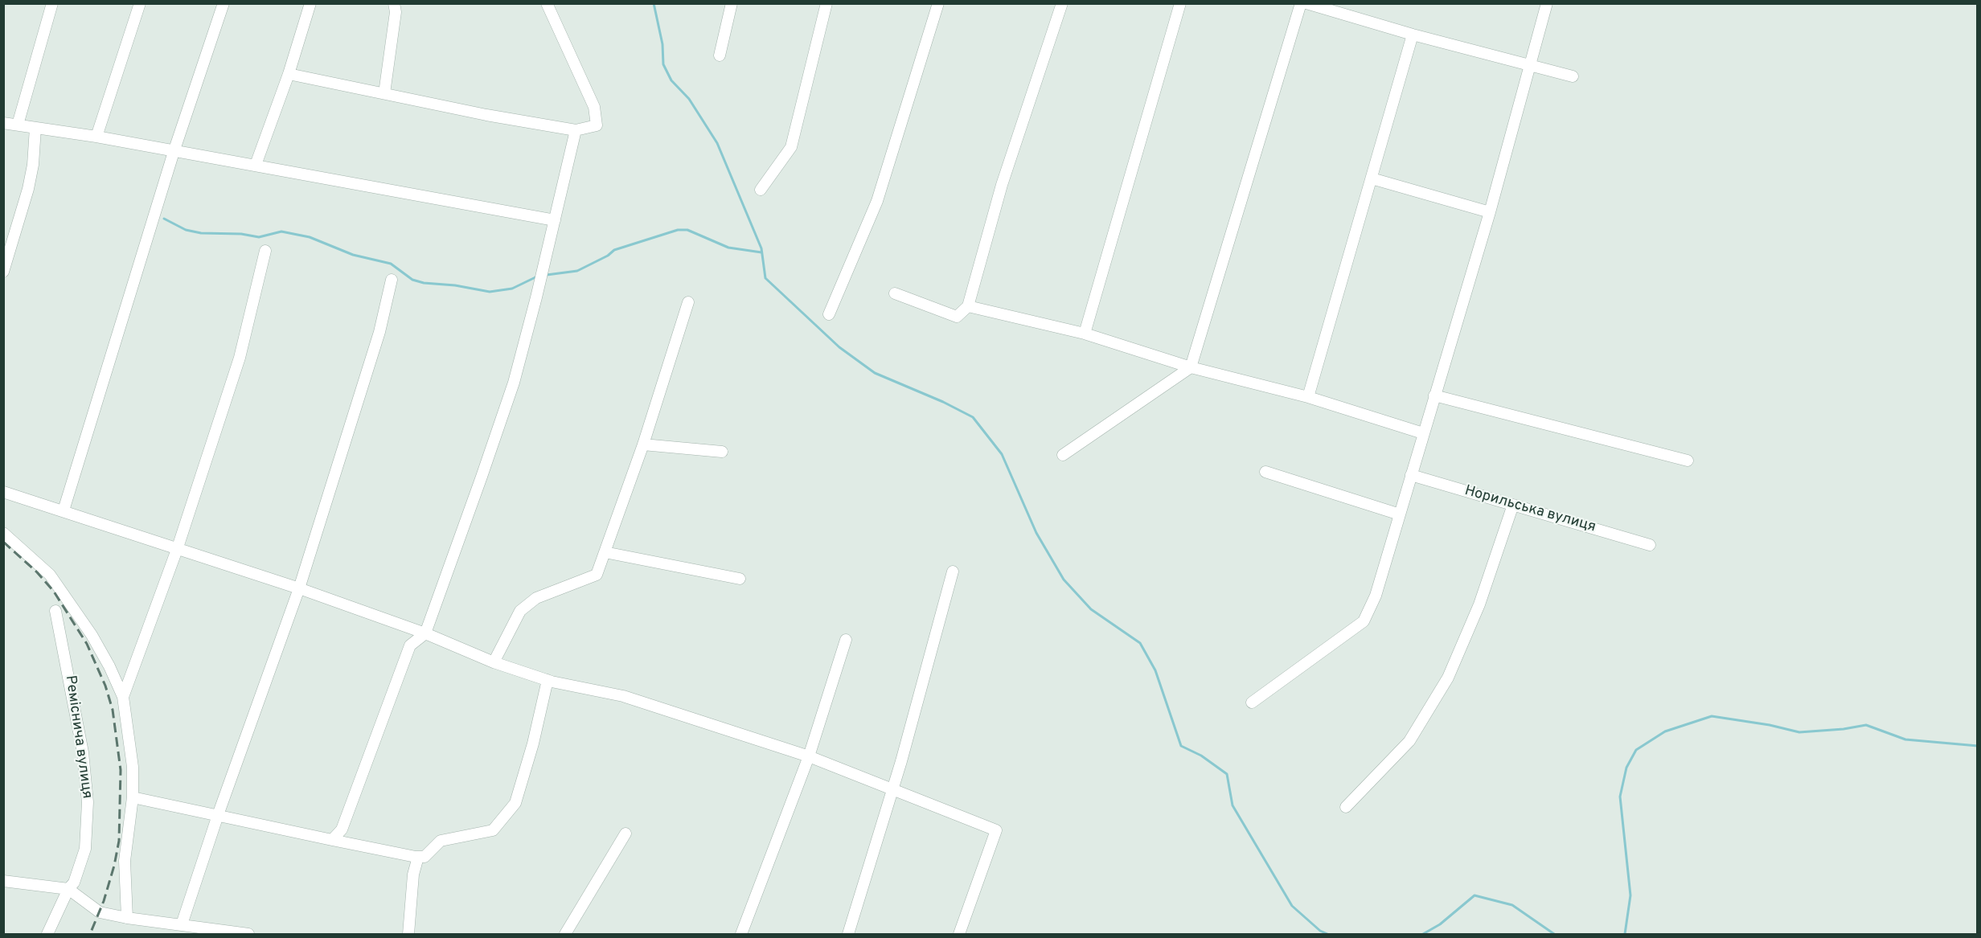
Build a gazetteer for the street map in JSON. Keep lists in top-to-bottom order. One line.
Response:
{"streets":{"street":["Норильська вулиця","Реміснича вулиця"]}}
